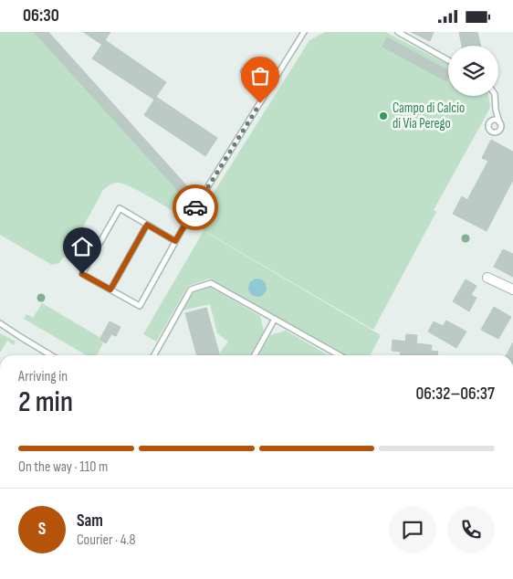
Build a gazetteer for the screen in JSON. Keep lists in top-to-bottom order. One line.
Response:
{"places":["Campo di Calcio di Via Perego"],"page":{"status":"06:30","heading":["2 min","Arriving in","06:32–06:37"],"panel":["Sam","Courier · 4.8"],"bar":"On the way · 110 m","round":"S"}}
